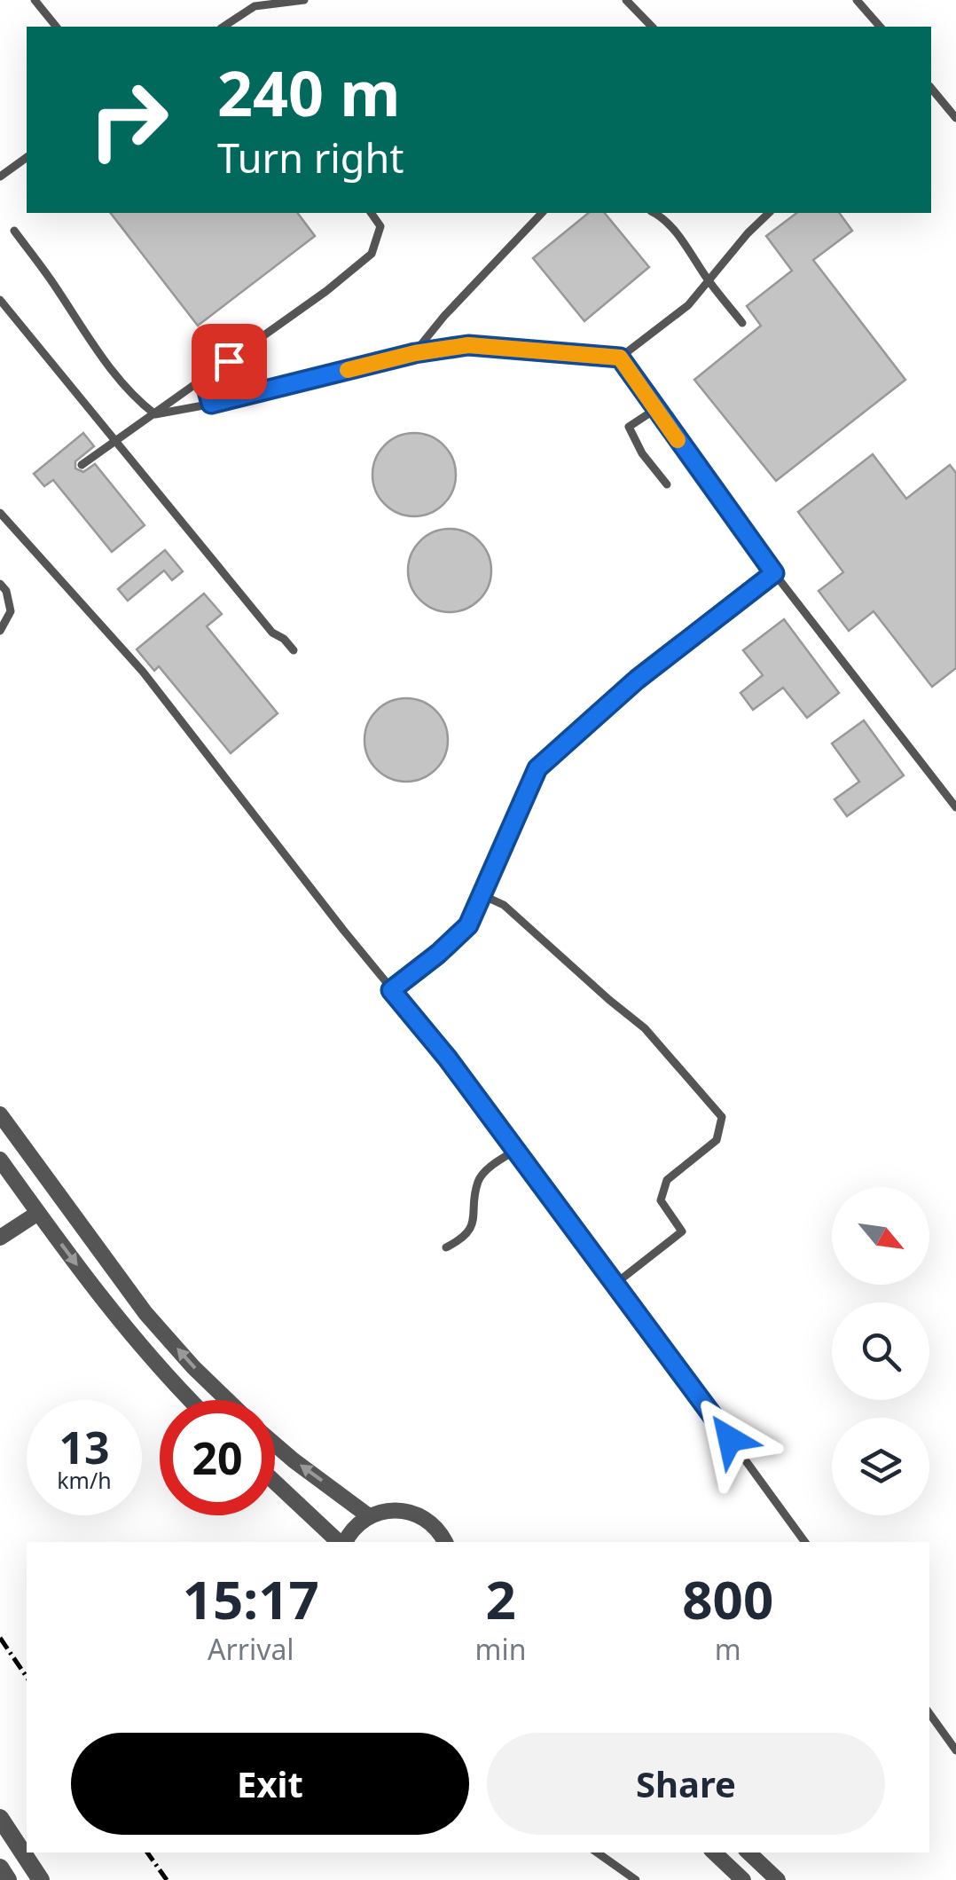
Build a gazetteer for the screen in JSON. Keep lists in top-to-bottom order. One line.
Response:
{"north":"bottom right","page":{"turn":["240 m","Turn right"],"speed":"13 km/h","limit":"20","eta":["15:17","Arrival","2","min","800","m"],"buttons":["Exit","Share"]}}
